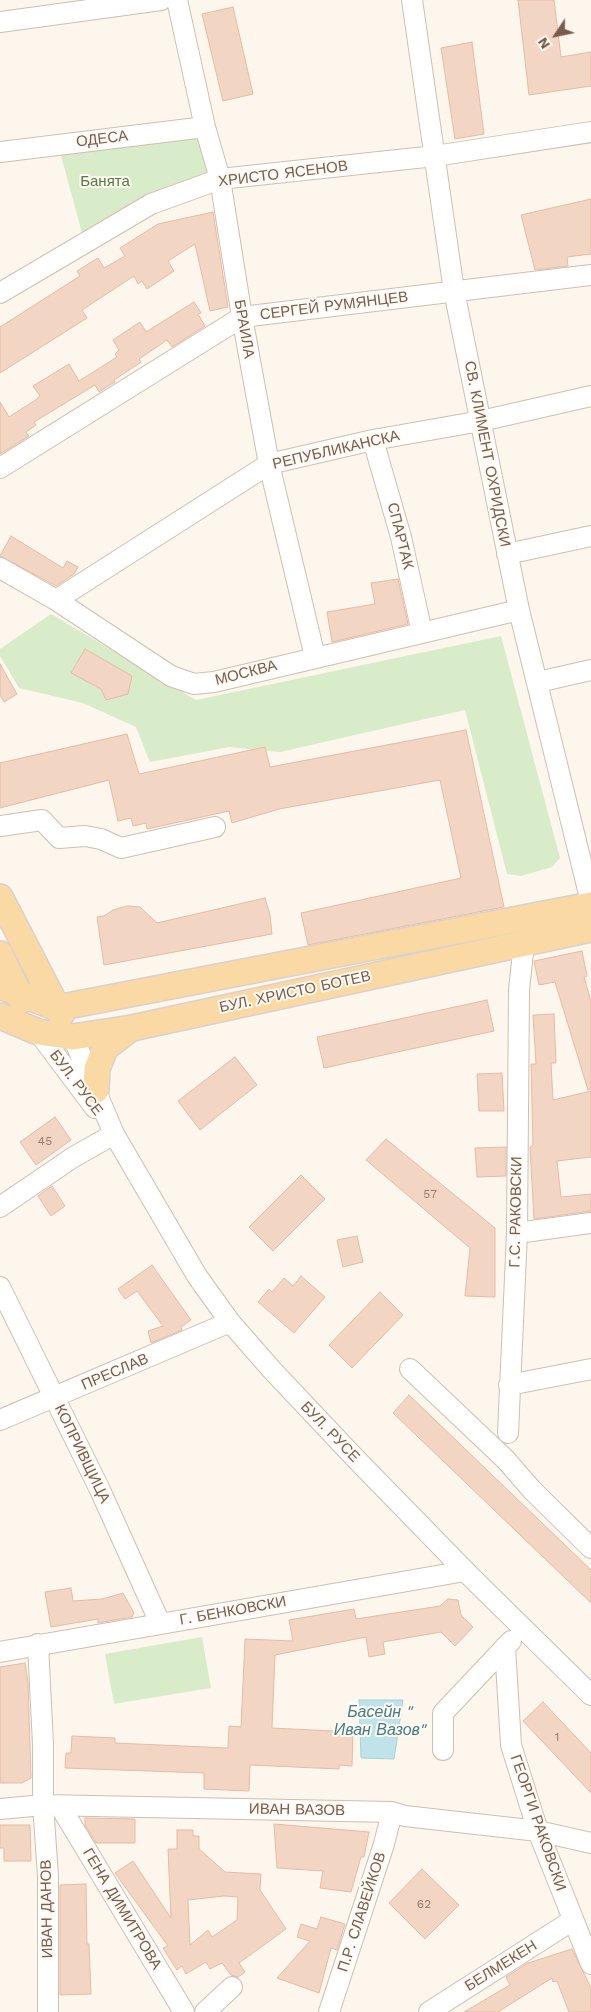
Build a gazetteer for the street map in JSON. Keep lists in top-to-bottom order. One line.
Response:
{"streets":{"main road":["БУЛ. ХРИСТО БОТЕВ"],"street":["ОДЕСА","ХРИСТО ЯСЕНОВ","СЕРГЕЙ РУМЯНЦЕВ","БРАИЛА","РЕПУБЛИКАНСКА","СВ. КЛИМЕНТ ОХРИДСКИ","СПАРТАК","МОСКВА","БУЛ. РУСЕ","Г.С. РАКОВСКИ","ПРЕСЛАВ","КОПРИВЩИЦА","Г. БЕНКОВСКИ","ИВАН ВАЗОВ","ГЕОРГИ РАКОВСКИ","ИВАН ДАНОВ","ГЕНА ДИМИТРОВА","П.Р. СЛАВЕЙКОВ","БЕЛМЕКЕН"]},"crossings":[["ОДЕСА","БРАИЛА"],["ХРИСТО ЯСЕНОВ","БРАИЛА"],["ХРИСТО ЯСЕНОВ","СВ. КЛИМЕНТ ОХРИДСКИ"],["СЕРГЕЙ РУМЯНЦЕВ","БРАИЛА"],["СЕРГЕЙ РУМЯНЦЕВ","СВ. КЛИМЕНТ ОХРИДСКИ"],["БРАИЛА","РЕПУБЛИКАНСКА"],["БРАИЛА","МОСКВА"],["РЕПУБЛИКАНСКА","СВ. КЛИМЕНТ ОХРИДСКИ"],["РЕПУБЛИКАНСКА","СПАРТАК"],["РЕПУБЛИКАНСКА","МОСКВА"],["СВ. КЛИМЕНТ ОХРИДСКИ","МОСКВА"],["СВ. КЛИМЕНТ ОХРИДСКИ","БУЛ. ХРИСТО БОТЕВ"],["СПАРТАК","МОСКВА"],["БУЛ. ХРИСТО БОТЕВ","БУЛ. РУСЕ"],["БУЛ. ХРИСТО БОТЕВ","Г.С. РАКОВСКИ"],["БУЛ. РУСЕ","ПРЕСЛАВ"],["БУЛ. РУСЕ","Г. БЕНКОВСКИ"],["ПРЕСЛАВ","КОПРИВЩИЦА"],["КОПРИВЩИЦА","Г. БЕНКОВСКИ"],["ИВАН ВАЗОВ","ГЕОРГИ РАКОВСКИ"],["ИВАН ВАЗОВ","ИВАН ДАНОВ"],["ИВАН ВАЗОВ","ГЕНА ДИМИТРОВА"],["ИВАН ВАЗОВ","П.Р. СЛАВЕЙКОВ"],["ГЕОРГИ РАКОВСКИ","БЕЛМЕКЕН"],["ИВАН ДАНОВ","ГЕНА ДИМИТРОВА"]],"water":["Басейн \" Иван Вазов\""],"parks":["Банята"],"house_numbers":["45","57","1","62"],"north":"bottom left"}
